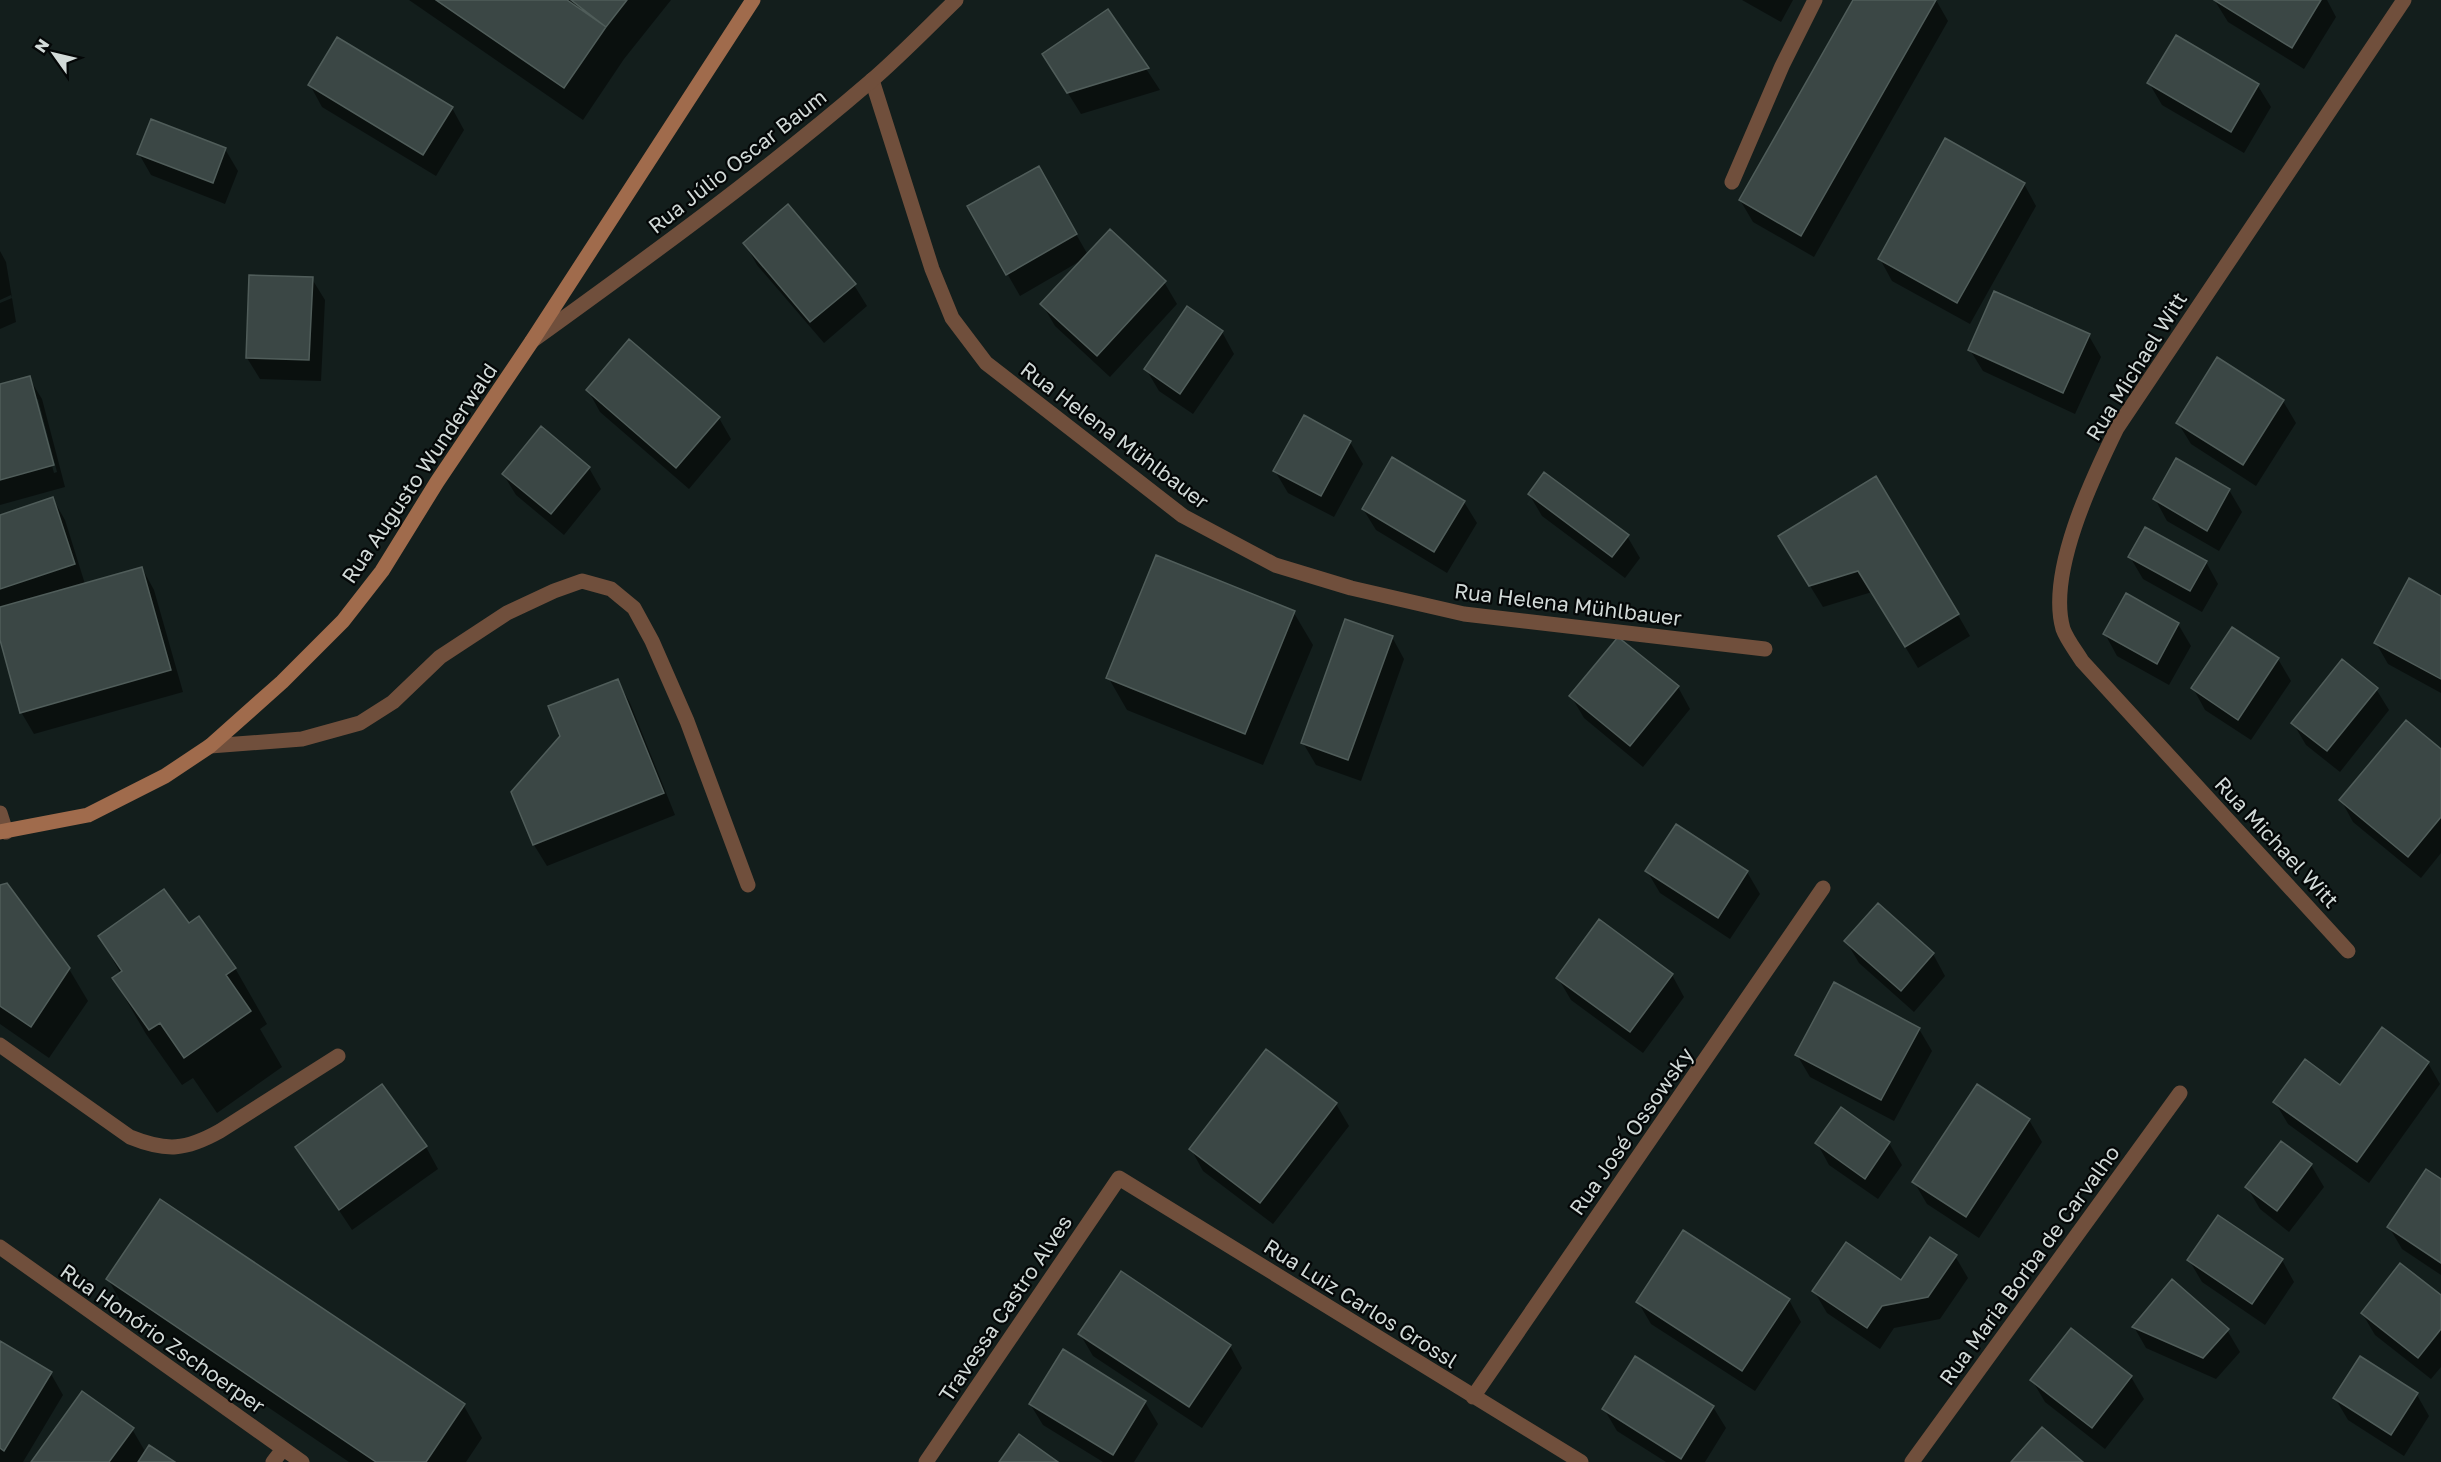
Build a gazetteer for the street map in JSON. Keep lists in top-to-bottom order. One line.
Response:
{"streets":{"main road":["Rua Augusto Wunderwald"],"street":["Rua Júlio Oscar Baum","Rua Michael Witt","Rua Helena Mühlbauer","Rua José Ossowsky","Rua Maria Borba de Carvalho","Rua Luiz Carlos Grossl","Travessa Castro Alves","Rua Honório Zschoerper"]},"crossings":[["Rua Júlio Oscar Baum","Rua Helena Mühlbauer"],["Rua Júlio Oscar Baum","Rua Augusto Wunderwald"],["Rua José Ossowsky","Rua Luiz Carlos Grossl"],["Rua Luiz Carlos Grossl","Travessa Castro Alves"]],"north":"top left"}
